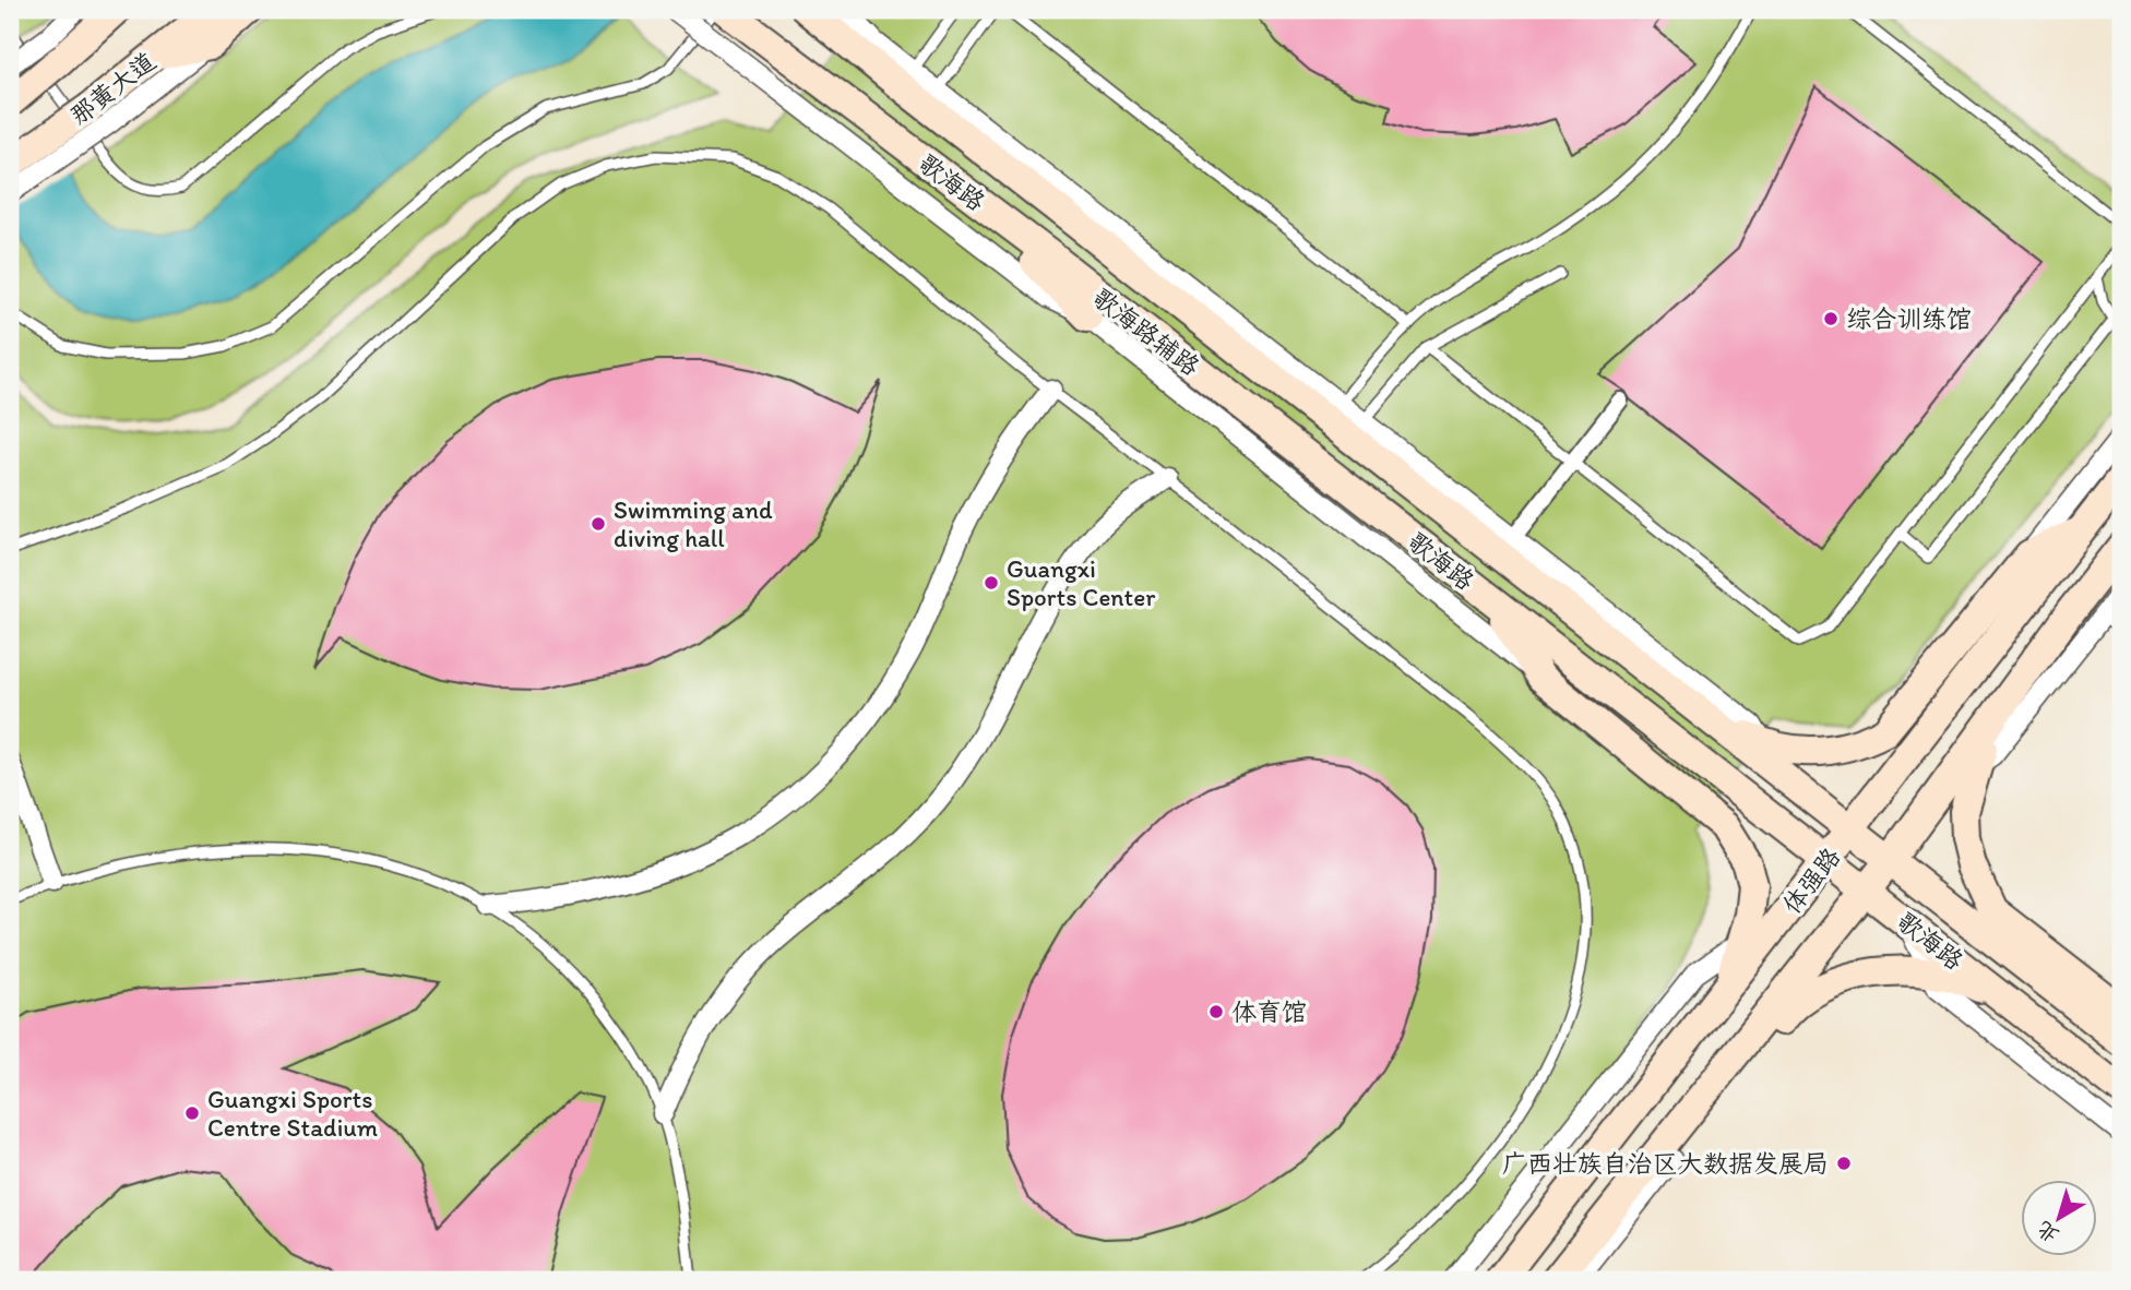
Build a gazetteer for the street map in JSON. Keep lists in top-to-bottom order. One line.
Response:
{"streets":{"main road":["那黄大道","歌海路","体强路"],"street":["歌海路辅路"]},"crossings":[["歌海路","体强路"]],"places":["综合训练馆","Swimming and diving hall","Guangxi Sports Center","体育馆","Guangxi Sports Centre Stadium","广西壮族自治区大数据发展局"],"north":"bottom left"}
